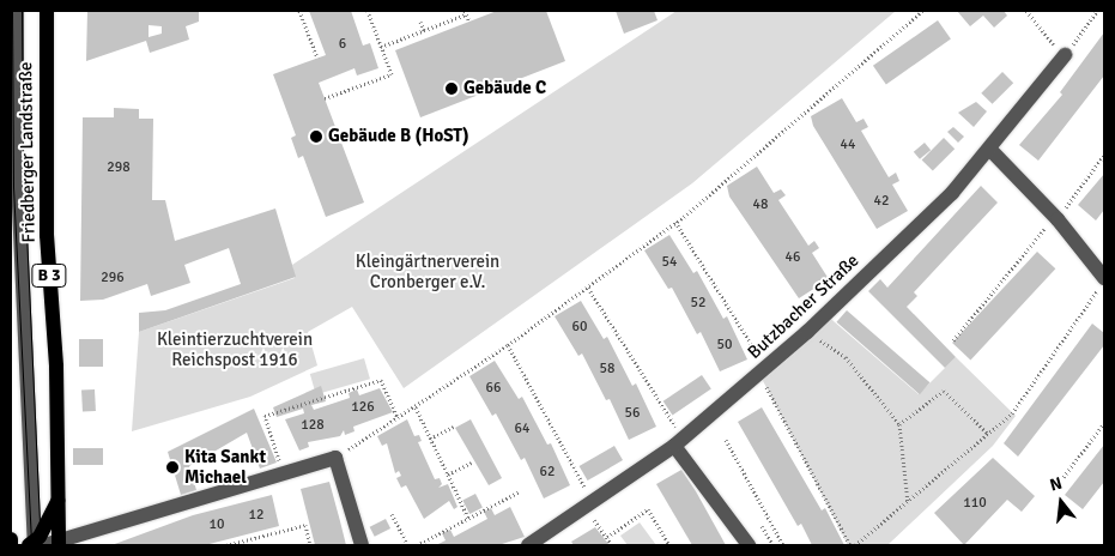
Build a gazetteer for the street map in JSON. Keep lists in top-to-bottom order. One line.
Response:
{"streets":{"main road":["Friedberger Landstraße","B 3"],"street":["Butzbacher Straße"]},"parks":["Kleingärtnerverein Cronberger e.V.","Kleintierzuchtverein Reichspost 1916"],"places":["Gebäude C","Gebäude B (HoST)","Kita Sankt Michael"],"house_numbers":["6","44","298","42","48","46","54","296","52","60","50","58","66","126","56","128","64","62","110","12","10"],"north":"top"}
